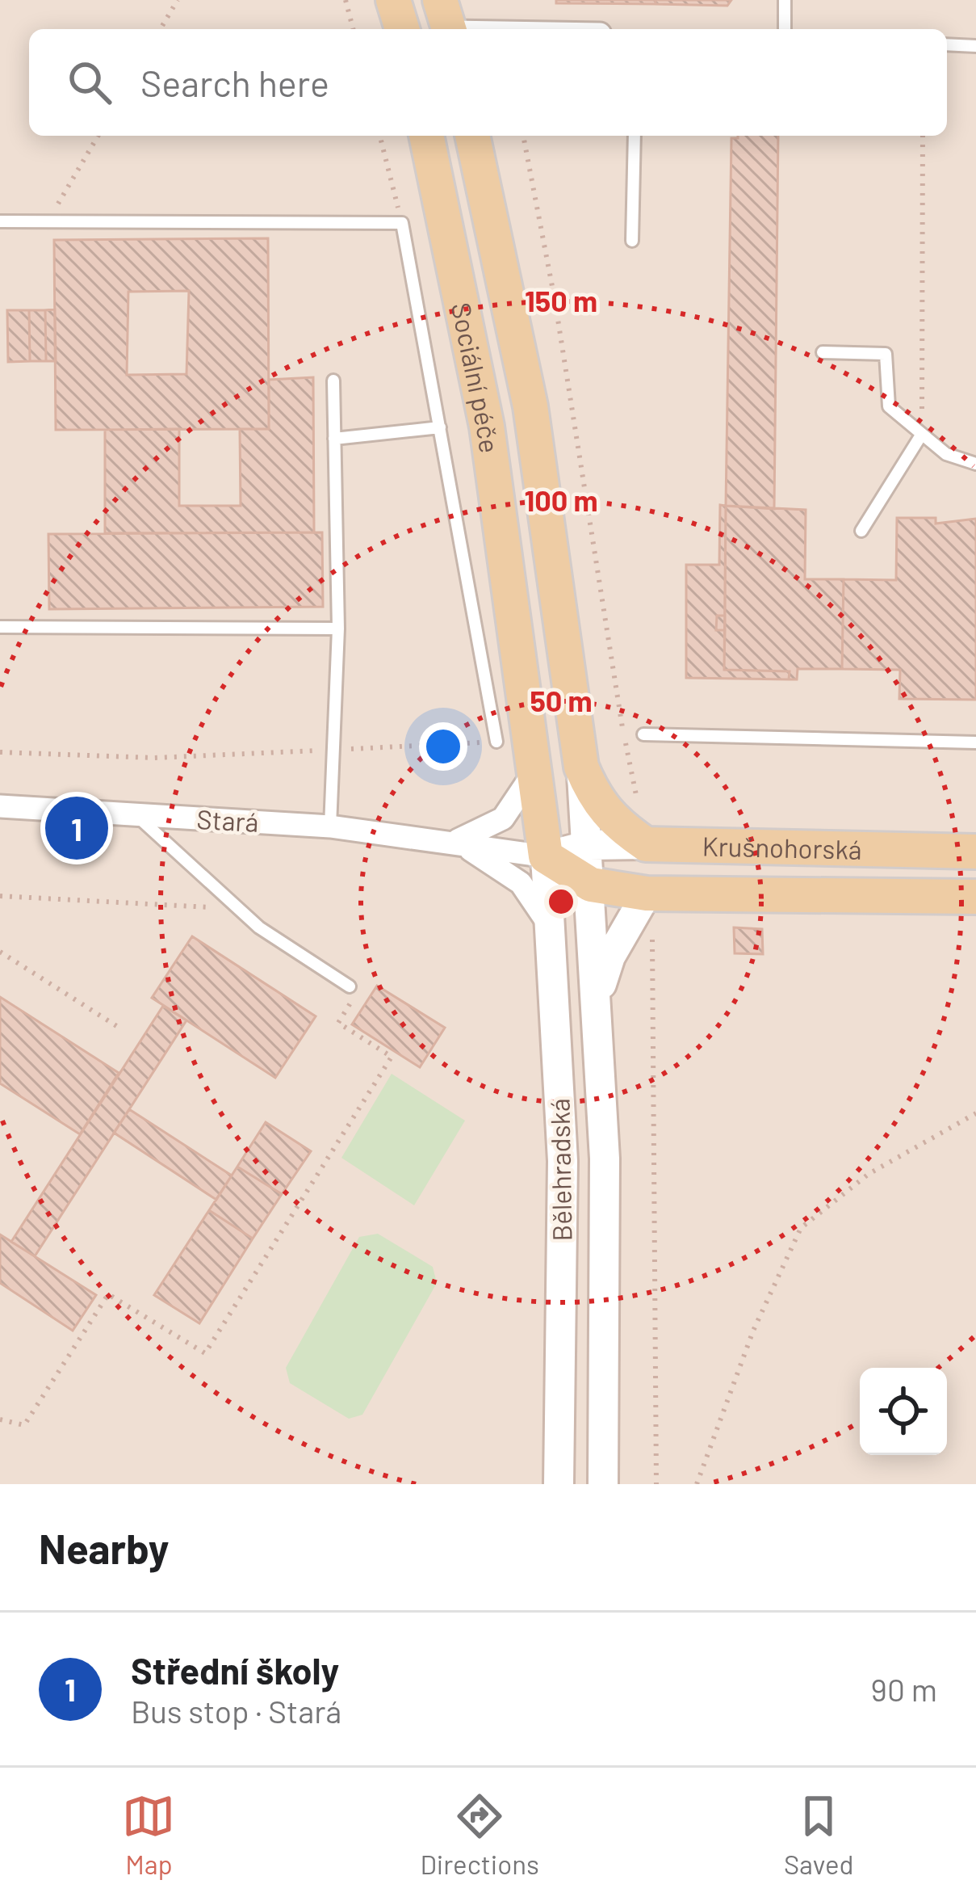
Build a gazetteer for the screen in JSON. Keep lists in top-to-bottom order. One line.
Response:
{"streets":{"main road":["Sociální péče","Krušnohorská"],"street":["Stará","Bělehradská"]},"crossings":[["Sociální péče","Stará"],["Sociální péče","Krušnohorská"],["Sociální péče","Bělehradská"],["Stará","Bělehradská"],["Krušnohorská","Bělehradská"]],"page":{"search":"Search here","pins":"1","heading":"Nearby","list":[{"mark":"1","name":"Střední školy","note":"Bus stop · Stará","value":"90 m"}],"nav":["Map","Directions","Saved"]},"rings":["150 m","100 m","50 m"]}
